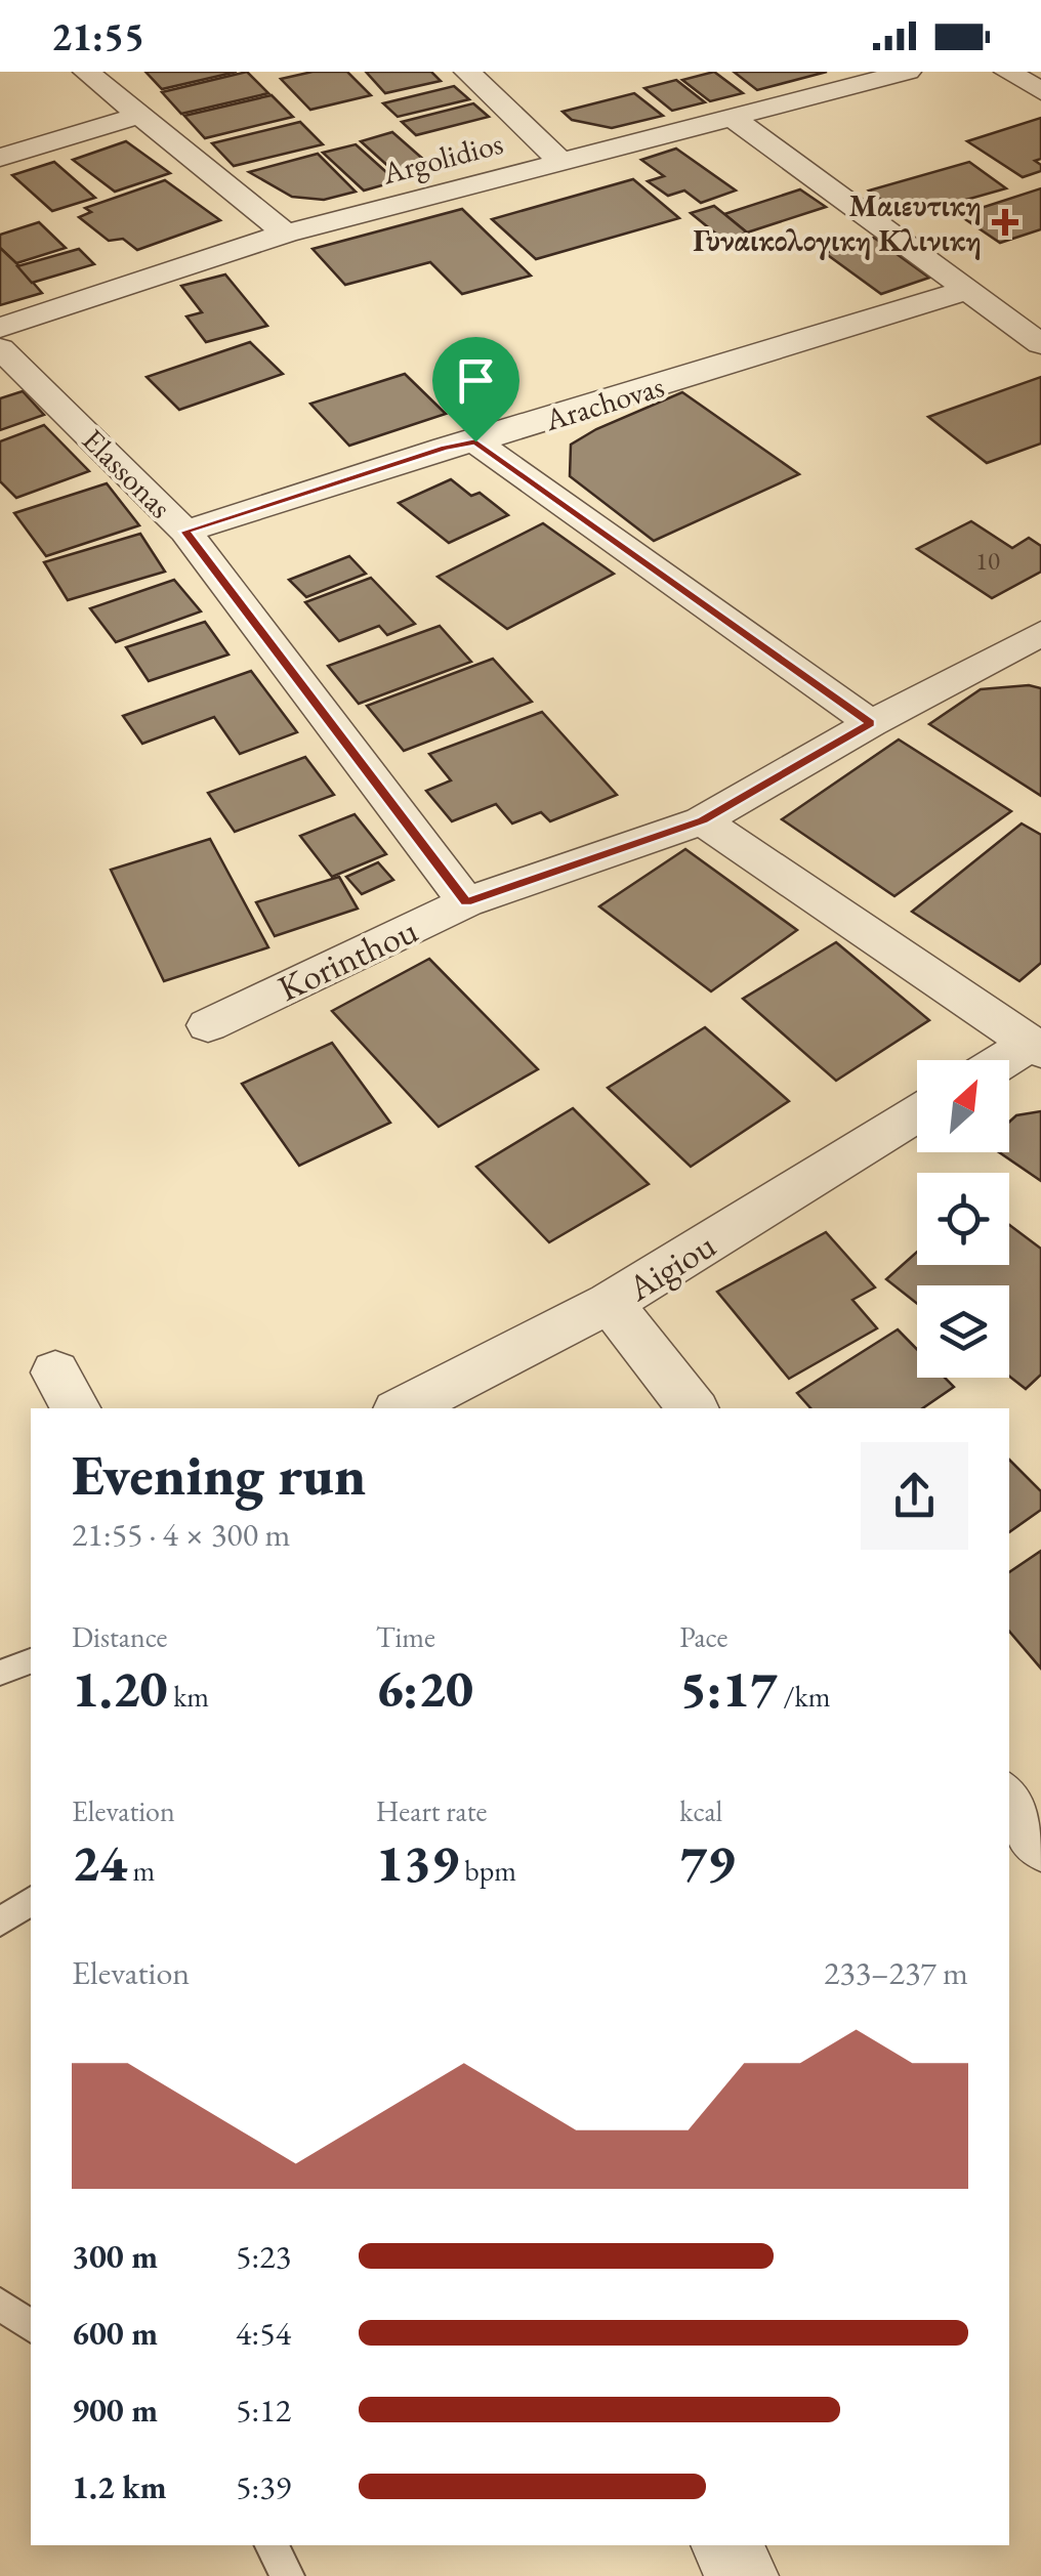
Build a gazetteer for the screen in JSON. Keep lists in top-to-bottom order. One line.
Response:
{"streets":{"street":["Argolidios","Arachovas","Elassonas","Korinthou","Aigiou"]},"crossings":[["Arachovas","Elassonas"],["Elassonas","Korinthou"]],"places":{"health":["Μαιευτικη Γυναικολογικη Κλινικη"]},"house_numbers":["10"],"north":"top right","page":{"status":"21:55","heading":["Evening run","21:55 · 4 × 300 m"],"stats":[["Distance","1.20 km"],["Time","6:20"],["Pace","5:17 /km"],["Elevation","24 m"],["Heart rate","139 bpm"],["kcal","79"]],"chart":["Elevation","233–237 m"],"list":[{"name":"300 m","note":"5:23"},{"name":"600 m","note":"4:54"},{"name":"900 m","note":"5:12"},{"name":"1.2 km","note":"5:39"}]}}
